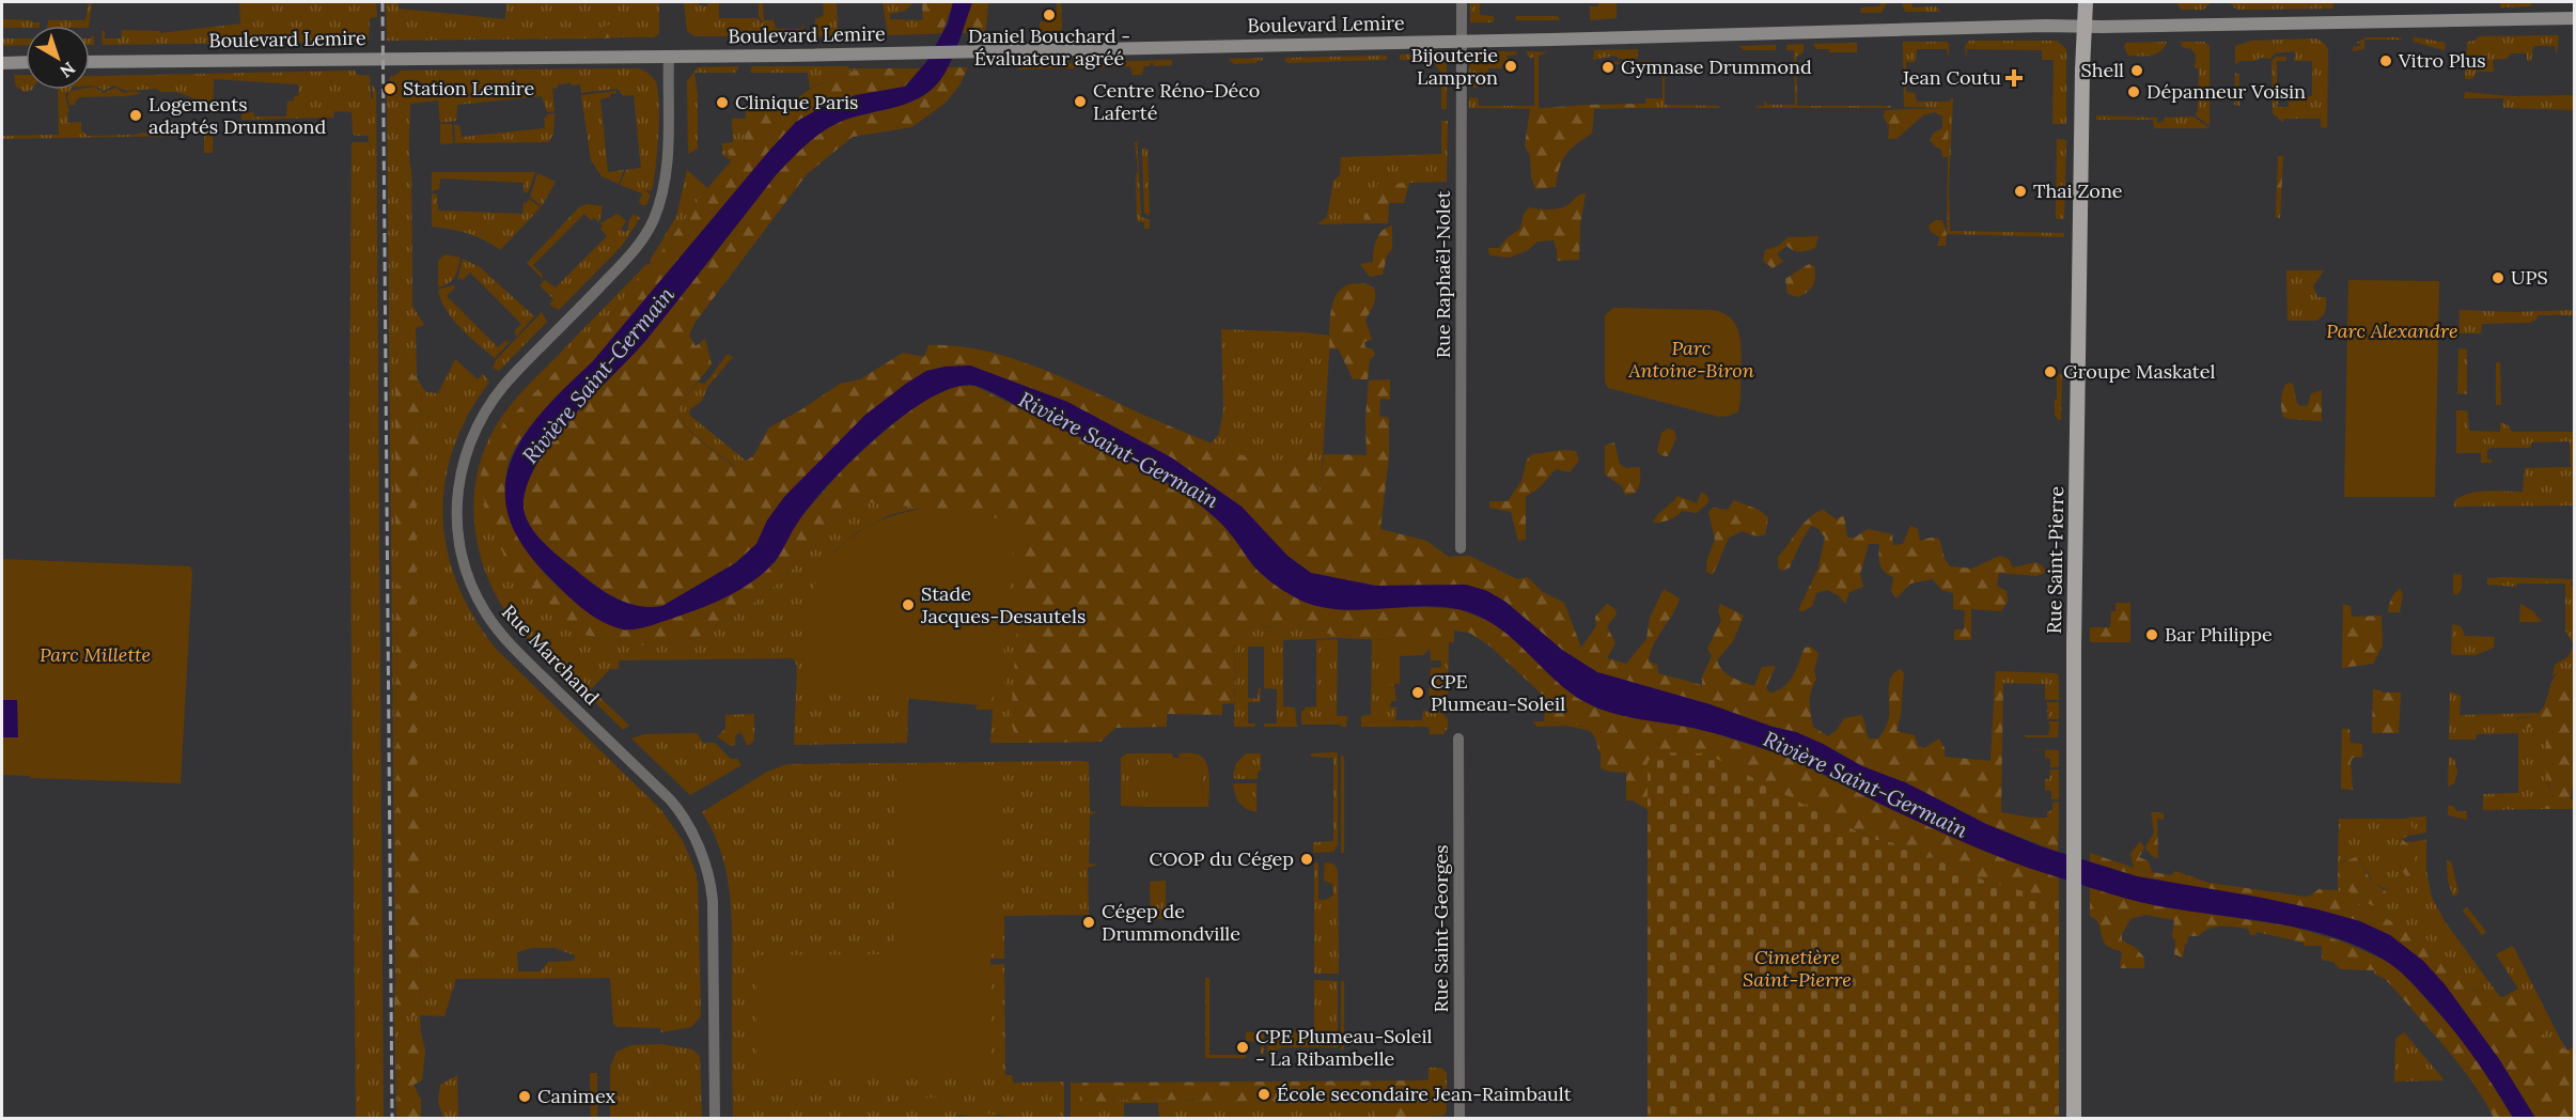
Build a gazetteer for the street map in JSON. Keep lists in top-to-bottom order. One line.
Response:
{"streets":{"main road":["Boulevard Lemire","Rue Saint-Pierre"],"street":["Rue Raphaël-Nolet","Rue Marchand","Rue Saint-Georges"]},"crossings":[["Boulevard Lemire","Rue Raphaël-Nolet"],["Boulevard Lemire","Rue Saint-Pierre"],["Boulevard Lemire","Rue Marchand"]],"water":["Rivière Saint-Germain"],"parks":["Parc Alexandre","Parc Antoine-Biron","Parc Millette","Cimetière Saint-Pierre"],"places":{"other":["Daniel Bouchard - Évaluateur agréé","Vitro Plus","Bijouterie Lampron","Gymnase Drummond","Shell","Station Lemire","Dépanneur Voisin","Centre Réno-Déco Laferté","Clinique Paris","Logements adaptés Drummond","Thai Zone","UPS","Groupe Maskatel","Stade Jacques-Desautels","Bar Philippe","CPE Plumeau-Soleil","COOP du Cégep","Cégep de Drummondville","CPE Plumeau-Soleil - La Ribambelle","École secondaire Jean-Raimbault","Canimex"],"health":["Jean Coutu"]},"north":"bottom right"}
